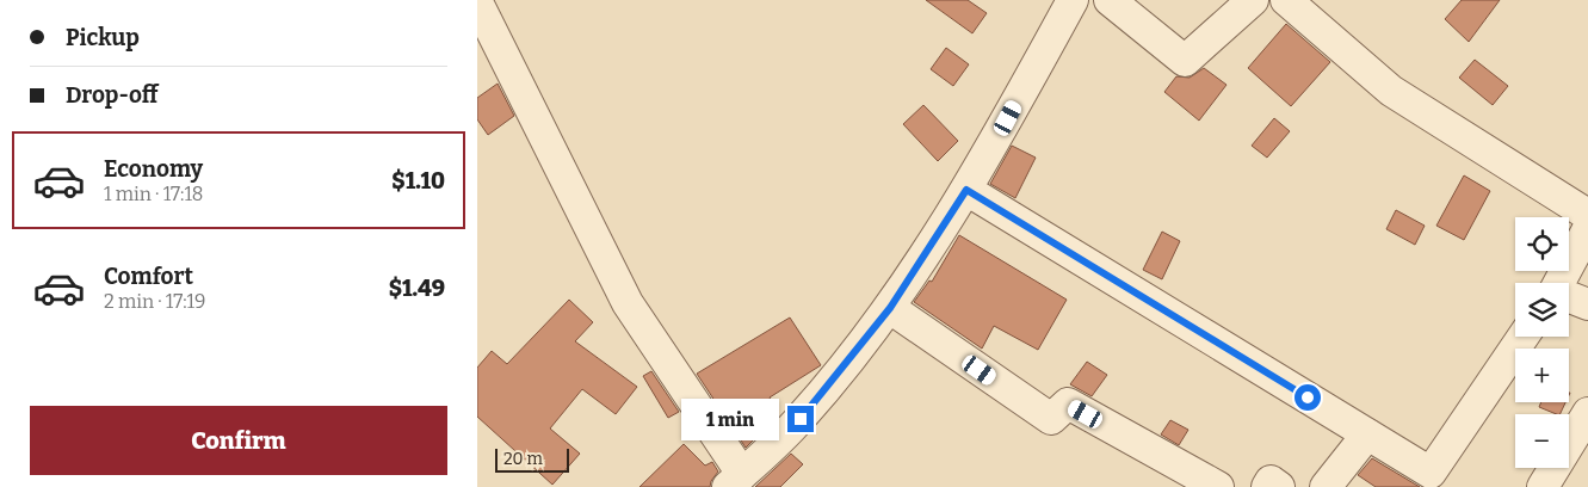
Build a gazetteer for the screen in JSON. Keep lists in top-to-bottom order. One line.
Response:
{"scale_bar":"20 m","page":{"banner":["Pickup","Drop-off"],"list":[{"name":"Economy","note":"1 min · 17:18","value":"$1.10"},{"name":"Comfort","note":"2 min · 17:19","value":"$1.49"}],"map_buttons":["+","−"],"buttons":"Confirm","bubble":"1 min","scale":"20 m"}}
